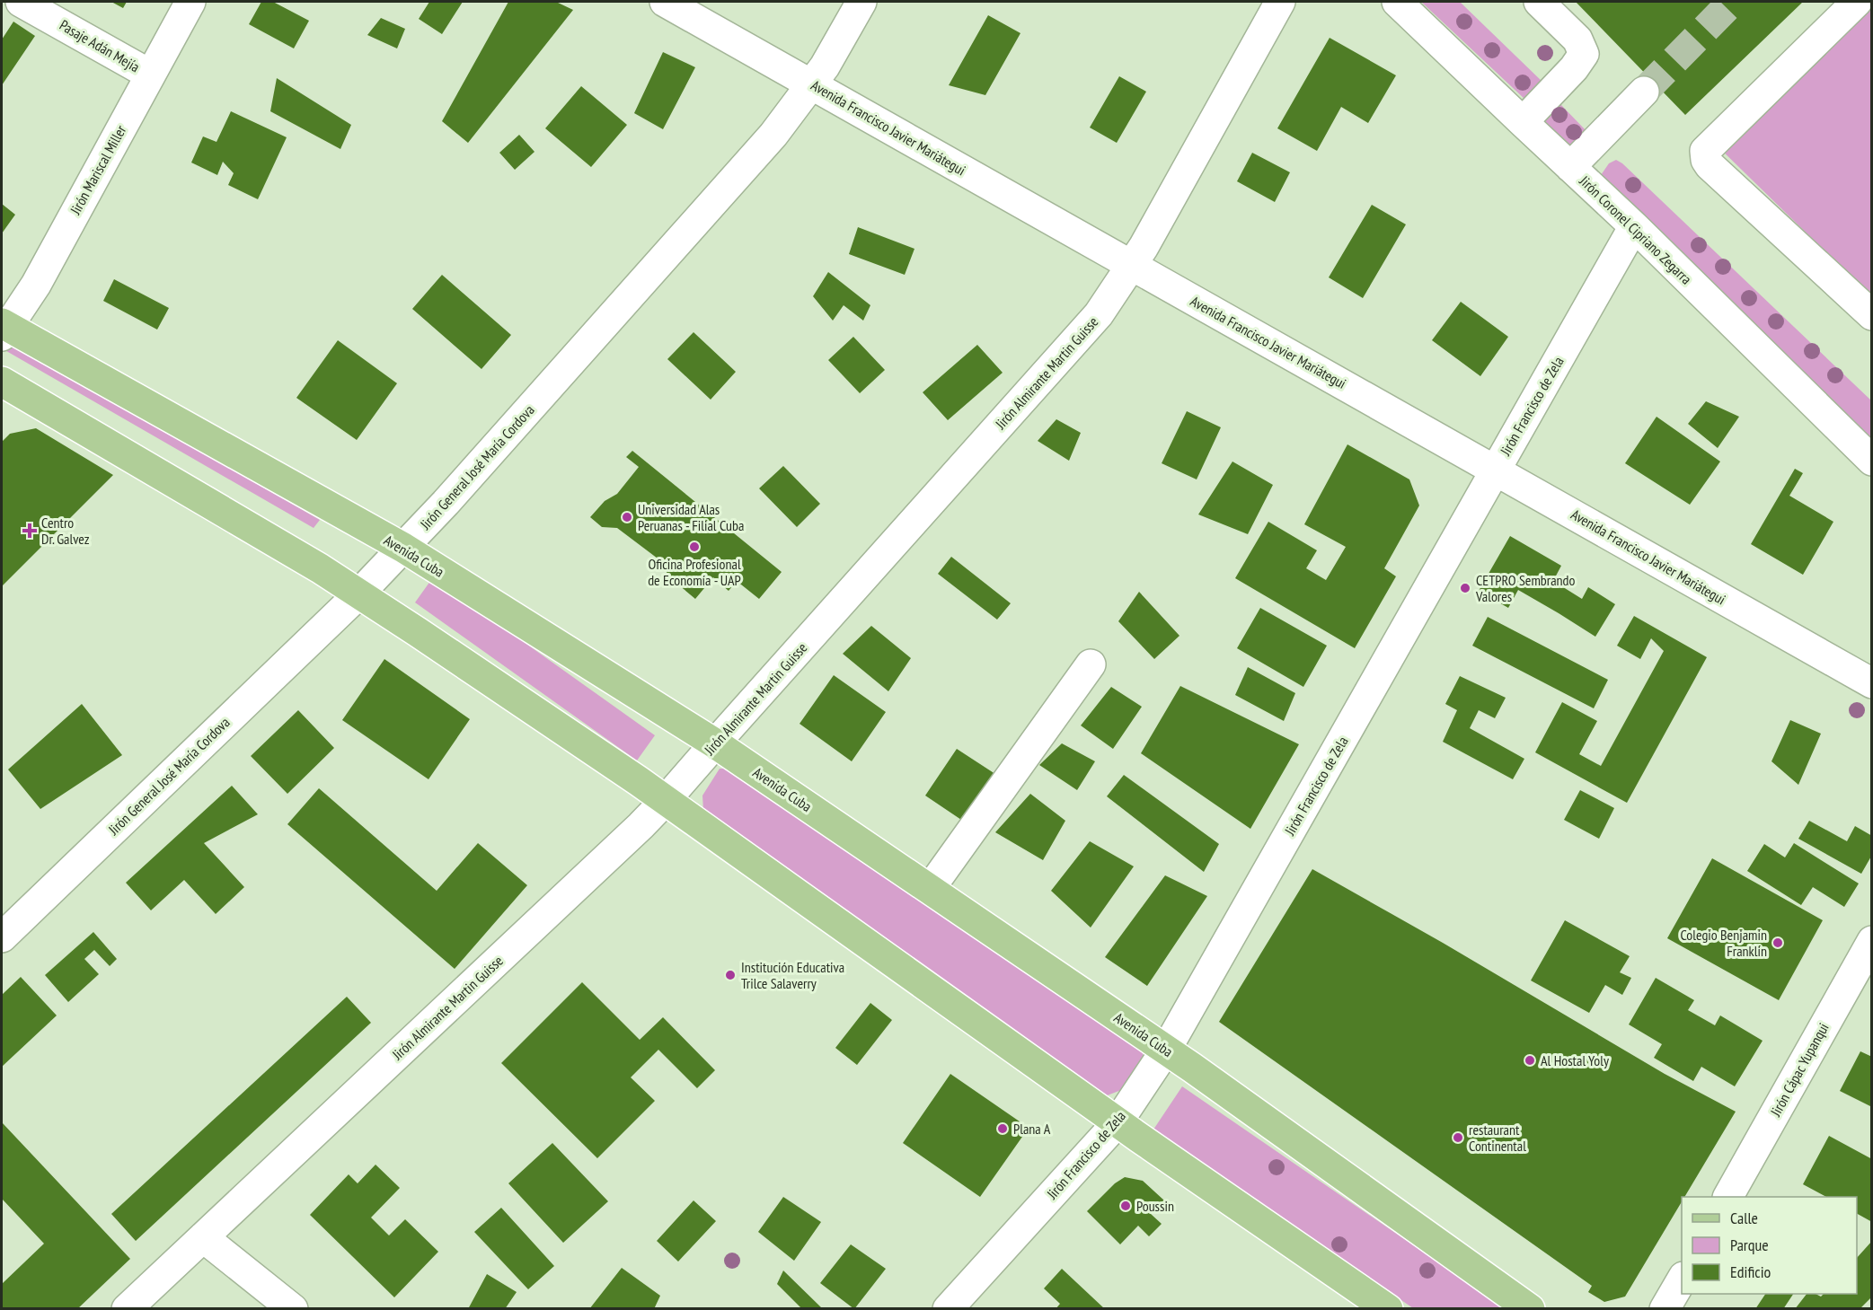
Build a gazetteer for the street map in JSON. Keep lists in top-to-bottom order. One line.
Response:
{"streets":{"main road":["Avenida Cuba"],"street":["Pasaje Adán Mejía","Avenida Francisco Javier Mariátegui","Jirón Mariscal Miller","Jirón Coronel Cipriano Zegarra","Jirón Almirante Martin Guisse","Jirón Francisco de Zela","Jirón General José María Cordova","Jirón Cápac Yupanqui"]},"crossings":[["Pasaje Adán Mejía","Jirón Mariscal Miller"],["Avenida Francisco Javier Mariátegui","Jirón Almirante Martin Guisse"],["Avenida Francisco Javier Mariátegui","Jirón Francisco de Zela"],["Avenida Francisco Javier Mariátegui","Jirón General José María Cordova"],["Jirón Mariscal Miller","Avenida Cuba"],["Jirón Coronel Cipriano Zegarra","Jirón Francisco de Zela"],["Jirón Almirante Martin Guisse","Avenida Cuba"],["Jirón Francisco de Zela","Avenida Cuba"],["Jirón General José María Cordova","Avenida Cuba"]],"places":{"other":["Universidad Alas Peruanas - Filial Cuba","Oficina Profesional de Economía - UAP","CETPRO Sembrando Valores","Colegio Benjamin Franklin","Institución Educativa Trilce Salaverry","Al Hostal Yoly","Plana A","restaurant Continental","Poussin"],"health":["Centro Dr. Galvez"]},"legend":["Calle","Parque","Edificio"]}
